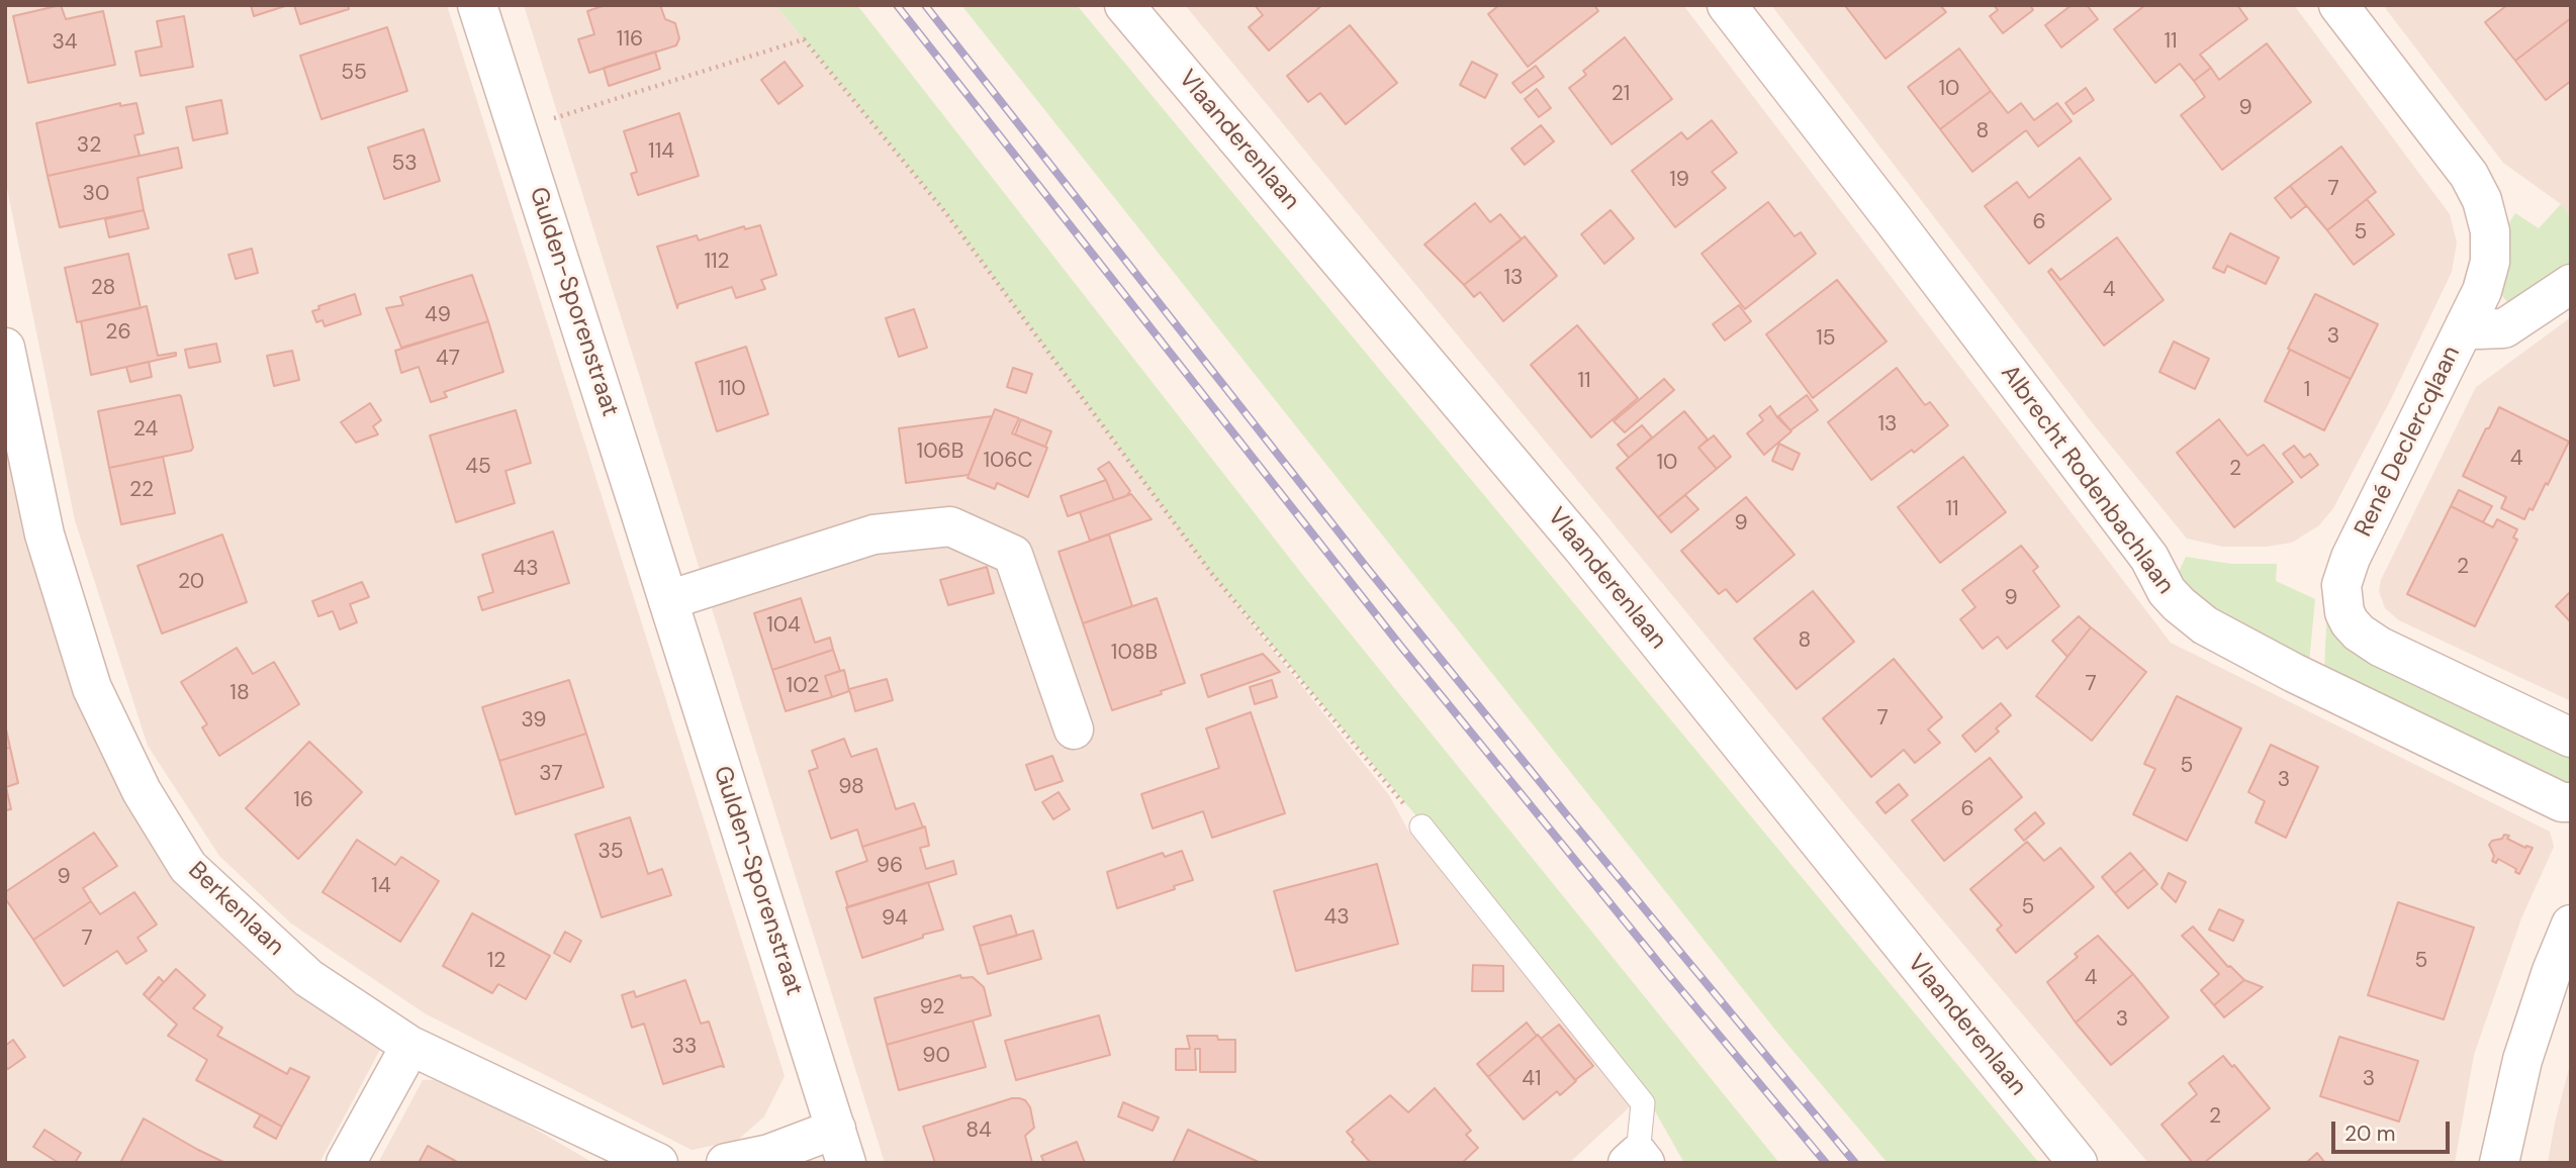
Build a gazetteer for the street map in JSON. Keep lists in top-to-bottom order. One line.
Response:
{"streets":{"street":["Vlaanderenlaan","Gulden-Sporenstraat","René Declercqlaan","Albrecht Rodenbachlaan","Berkenlaan"]},"house_numbers":["116","11","34","55","10","21","9","8","32","114","53","19","7","30","6","5","112","13","28","4","49","26","3","15","47","11","110","1","13","24","106B","4","106C","10","45","2","22","11","9","2","43","20","9","104","8","108B","7","102","18","7","39","5","37","3","98","16","6","35","96","9","14","5","43","94","7","12","5","4","92","3","33","90","41","3","2","84"],"scale_bar":"20 m"}
